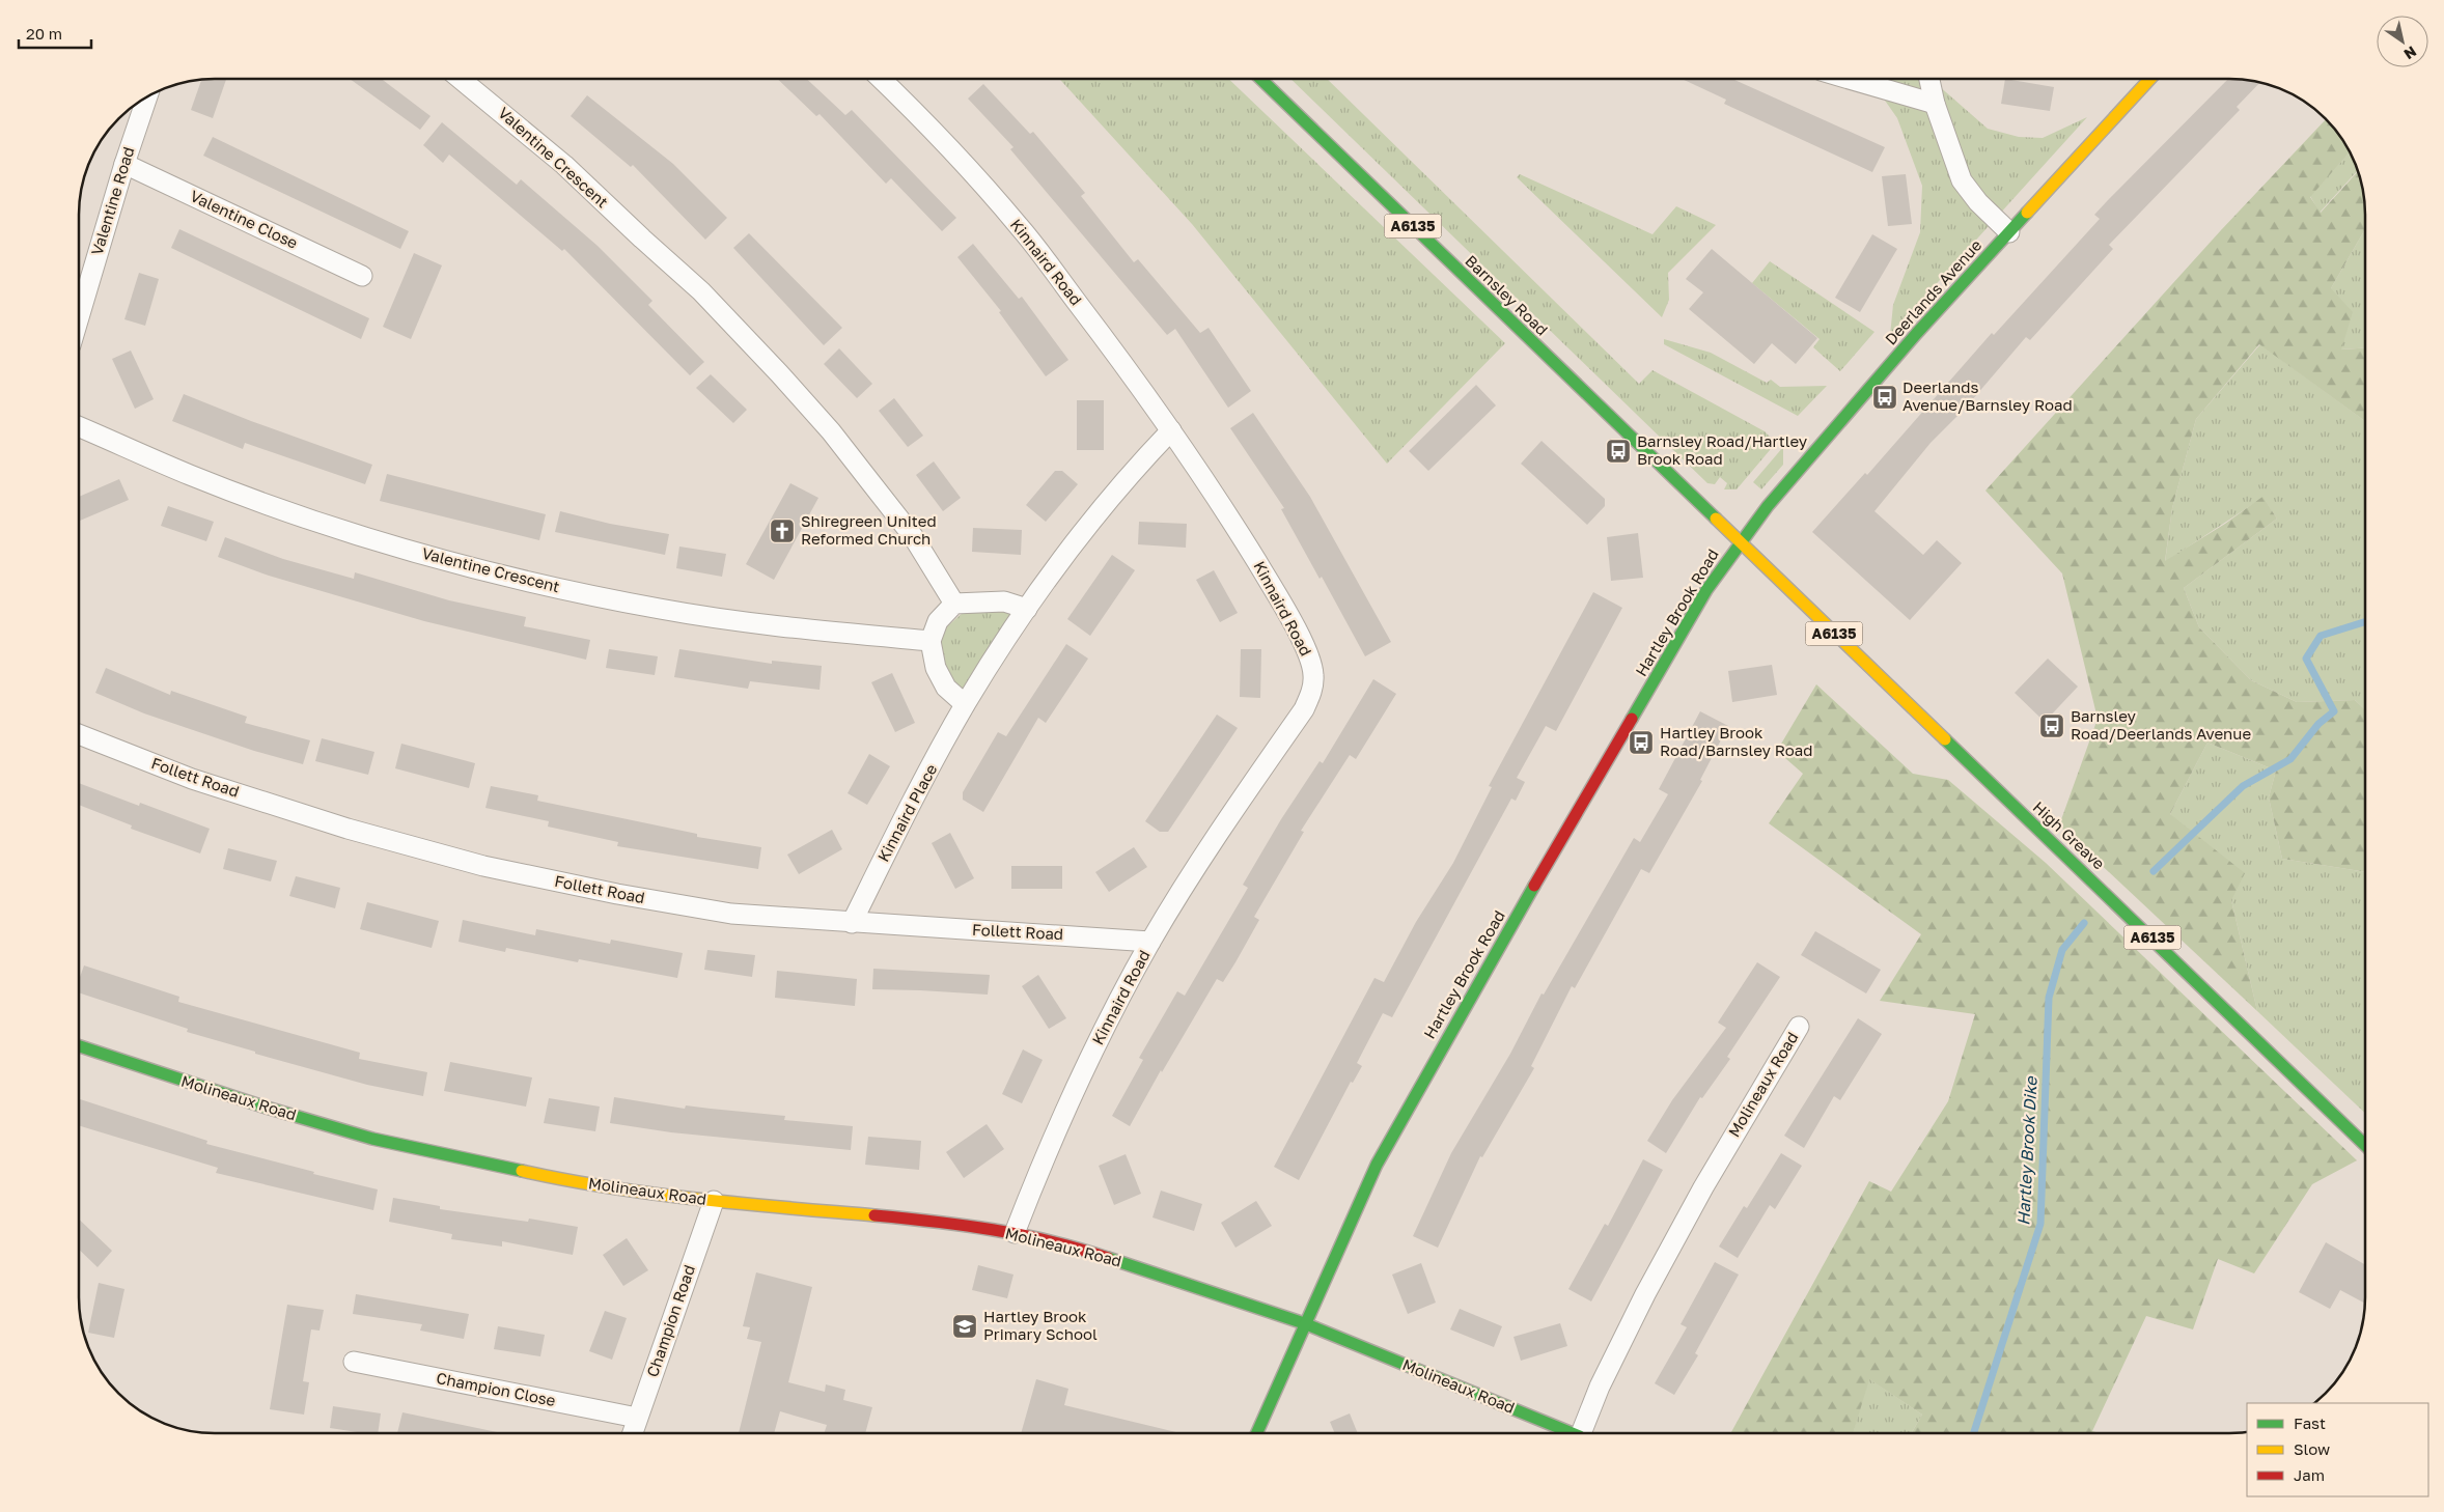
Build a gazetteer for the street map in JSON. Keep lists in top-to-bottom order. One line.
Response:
{"streets":{"street":["Valentine Crescent","Valentine Road","Valentine Close","A6135","Kinnaird Road","Deerlands Avenue","Barnsley Road","Hartley Brook Road","Follett Road","Kinnaird Place","High Greave","Molineaux Road","Champion Road","Champion Close"]},"crossings":[["Valentine Road","Valentine Close"],["Kinnaird Road","Follett Road"],["Kinnaird Road","Kinnaird Place"],["Kinnaird Road","Molineaux Road"],["Deerlands Avenue","Barnsley Road"],["Deerlands Avenue","Hartley Brook Road"],["Deerlands Avenue","High Greave"],["Barnsley Road","Hartley Brook Road"],["Barnsley Road","High Greave"],["Hartley Brook Road","High Greave"],["Hartley Brook Road","Molineaux Road"],["Follett Road","Kinnaird Place"],["Molineaux Road","Champion Road"],["Champion Road","Champion Close"]],"water":["Hartley Brook Dike"],"places":{"bus stop":["Deerlands Avenue/Barnsley Road","Barnsley Road/Hartley Brook Road","Barnsley Road/Deerlands Avenue","Hartley Brook Road/Barnsley Road"],"church":["Shiregreen United Reformed Church"],"school or university":["Hartley Brook Primary School"]},"legend":["Fast","Slow","Jam"],"scale_bar":"20 m","north":"bottom right"}
